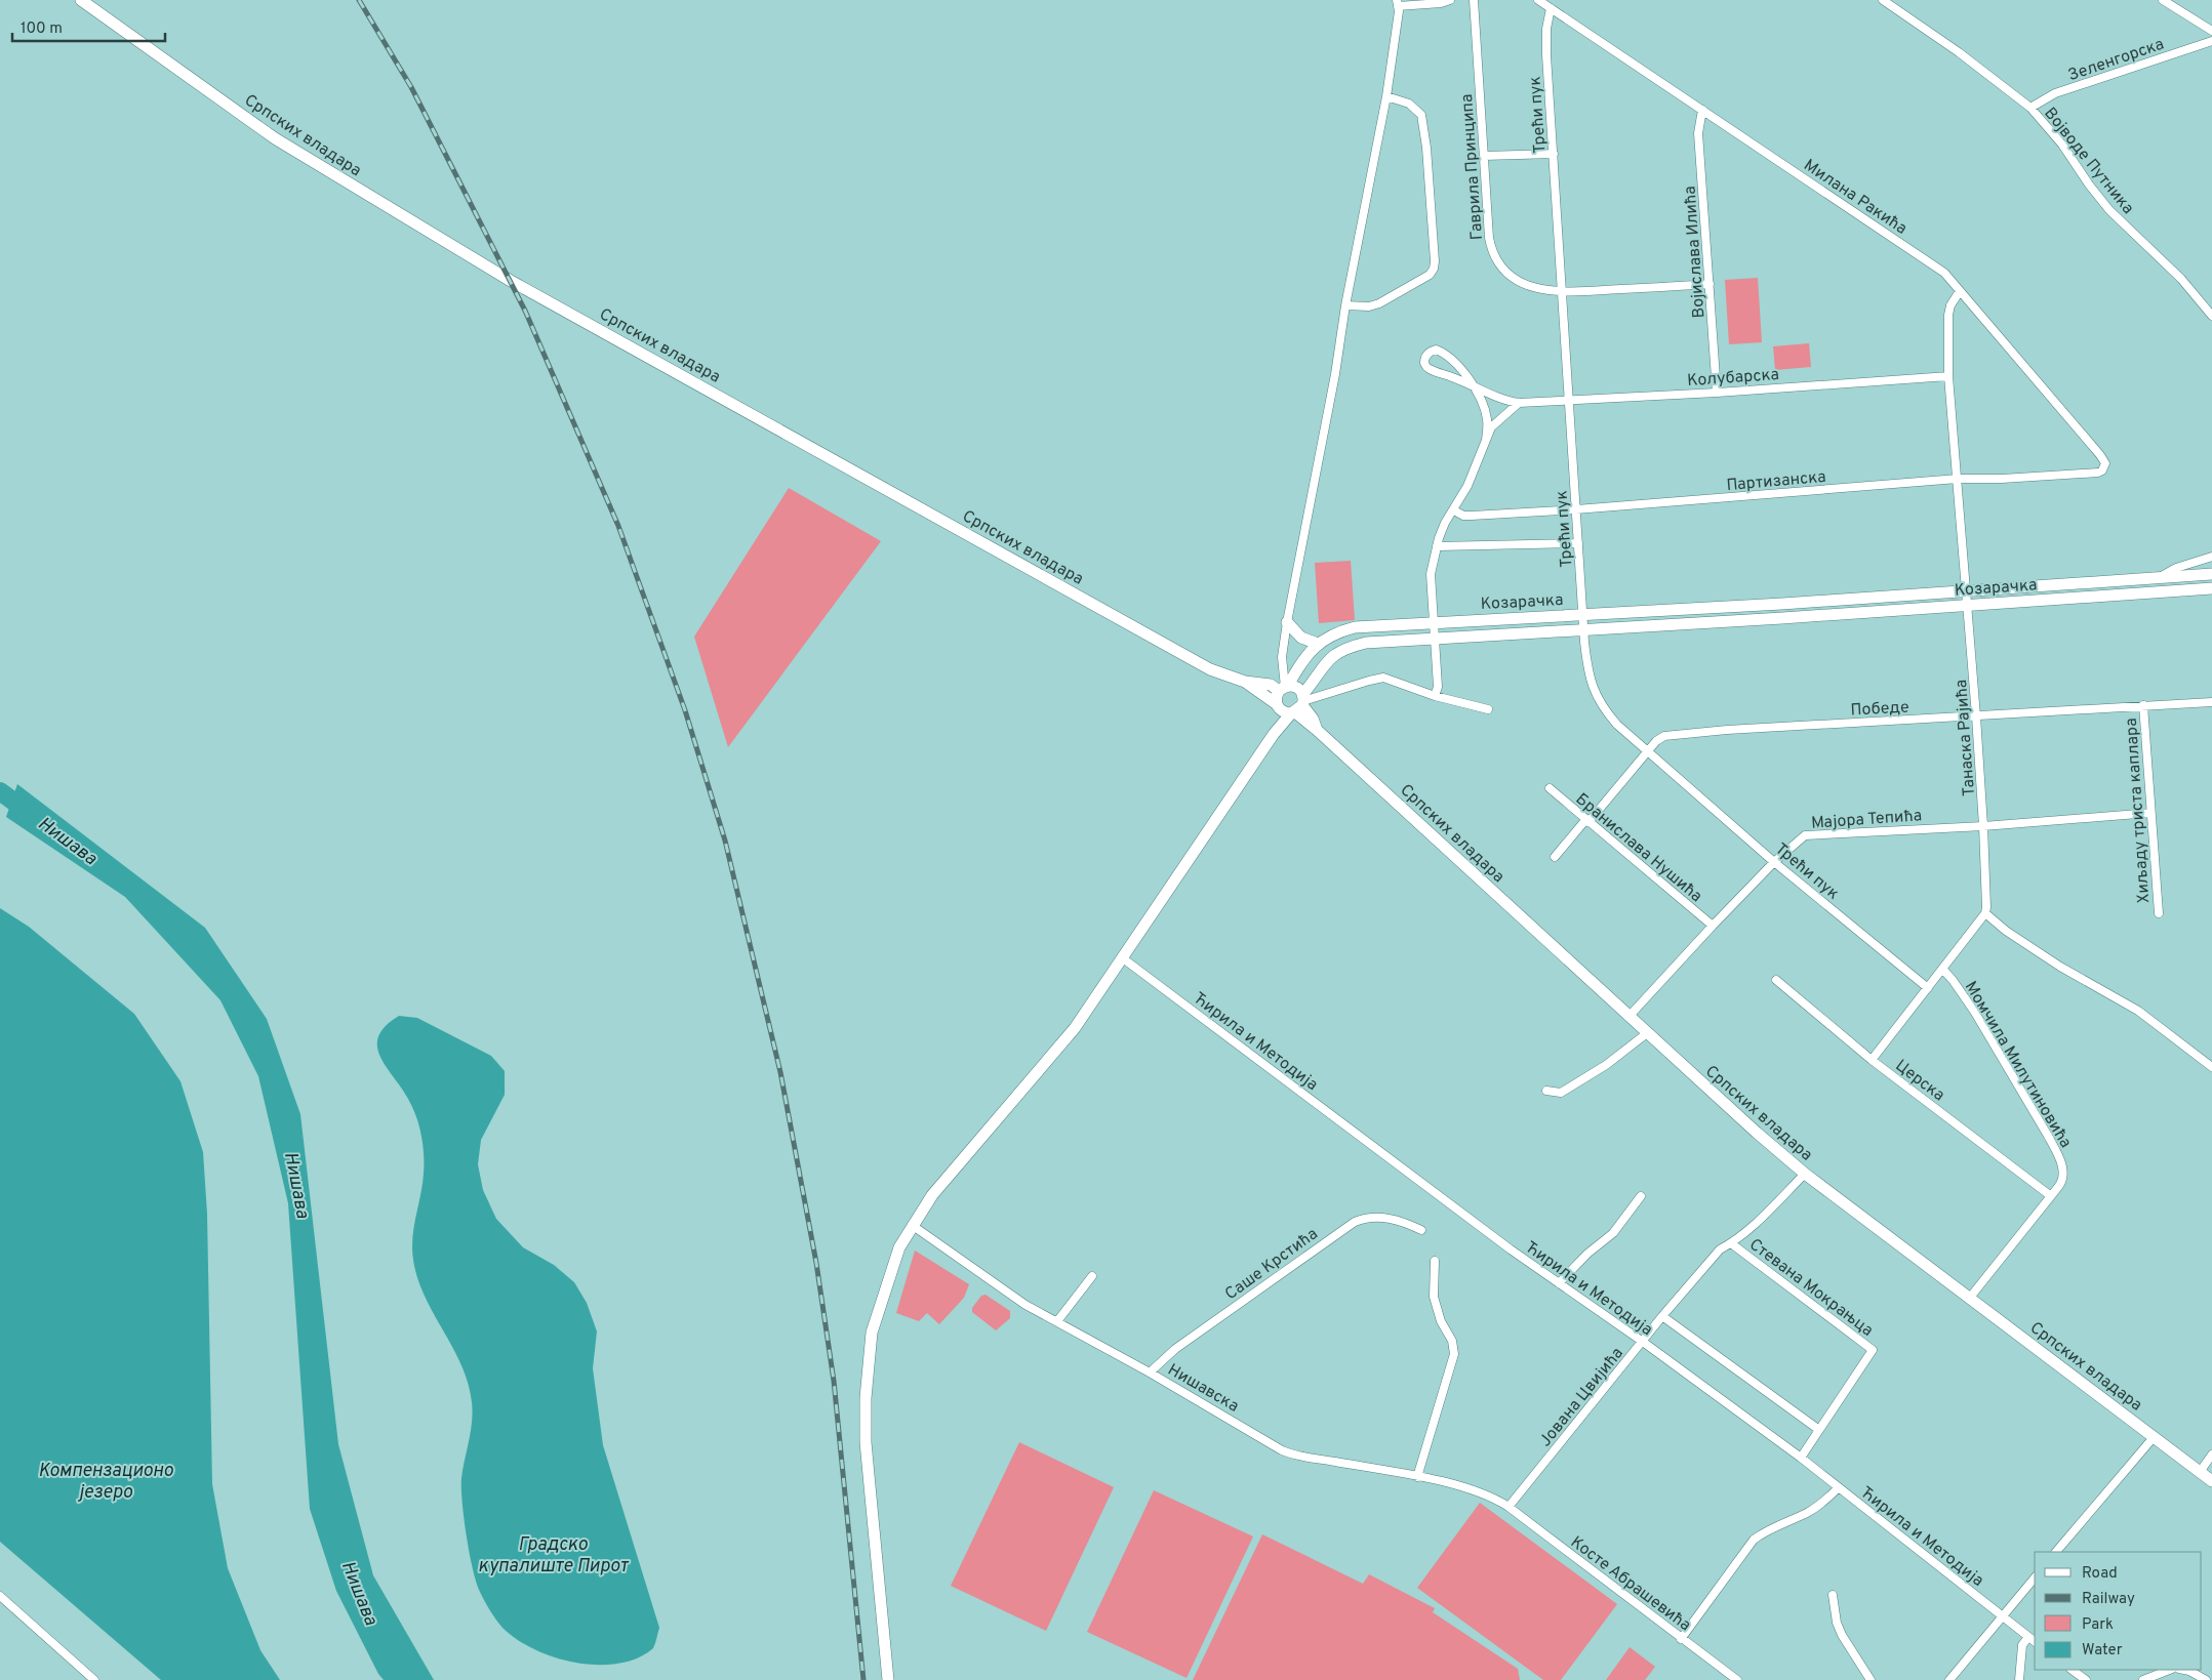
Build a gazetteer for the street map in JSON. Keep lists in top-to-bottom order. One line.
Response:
{"streets":{"street":["Зеленгорска","Трећи пук","Српских владара","Војводе Путника","Гаврила Принципа","Милана Ракића","Војислава Илића","Колубарска","Партизанска","Козарачка","Победе","Танаска Рајића","Хиљаду триста каплара","Мајора Тепића","Бранислава Нушића","Ћирила и Методија","Момчила Милутиновића","Церска","Саше Крстића","Стевана Мокрањца","Нишавска","Јована Цвијића","Косте Абрашевића"]},"crossings":[["Зеленгорска","Војводе Путника"],["Трећи пук","Гаврила Принципа"],["Трећи пук","Милана Ракића"],["Трећи пук","Колубарска"],["Трећи пук","Партизанска"],["Трећи пук","Козарачка"],["Трећи пук","Победе"],["Трећи пук","Мајора Тепића"],["Српских владара","Козарачка"],["Српских владара","Мајора Тепића"],["Српских владара","Момчила Милутиновића"],["Српских владара","Јована Цвијића"],["Гаврила Принципа","Војислава Илића"],["Милана Ракића","Војислава Илића"],["Милана Ракића","Партизанска"],["Милана Ракића","Танаска Рајића"],["Војислава Илића","Колубарска"],["Колубарска","Партизанска"],["Колубарска","Козарачка"],["Колубарска","Танаска Рајића"],["Партизанска","Танаска Рајића"],["Козарачка","Танаска Рајића"],["Козарачка","Ћирила и Методија"],["Козарачка","Нишавска"],["Победе","Танаска Рајића"],["Победе","Хиљаду триста каплара"],["Победе","Бранислава Нушића"],["Танаска Рајића","Мајора Тепића"],["Хиљаду триста каплара","Мајора Тепића"],["Мајора Тепића","Бранислава Нушића"],["Ћирила и Методија","Јована Цвијића"],["Момчила Милутиновића","Церска"],["Саше Крстића","Нишавска"],["Стевана Мокрањца","Јована Цвијића"],["Нишавска","Јована Цвијића"],["Нишавска","Косте Абрашевића"],["Јована Цвијића","Косте Абрашевића"]],"water":["Нишава","Компензационо језеро","Градско купалиште Пирот"],"legend":["Road","Railway","Park","Water"],"scale_bar":"100 m"}
